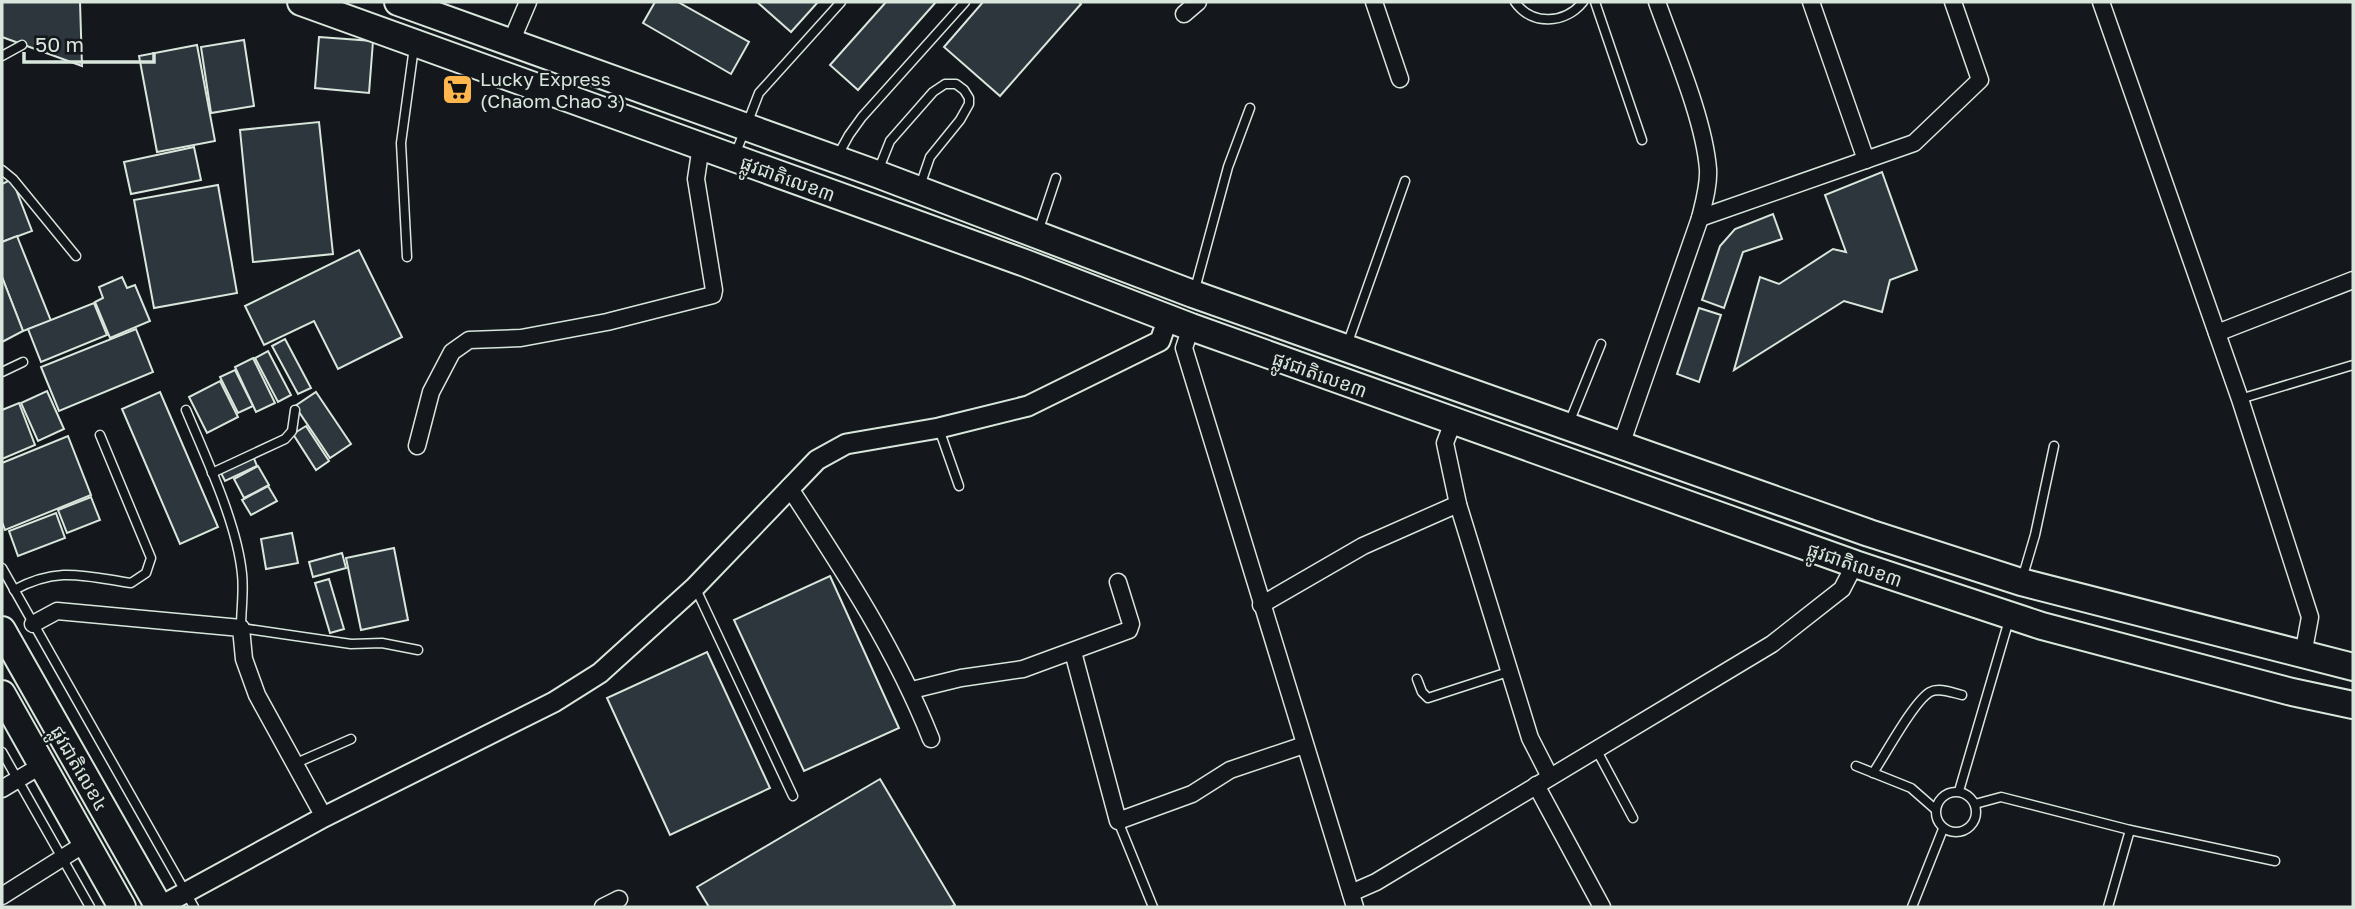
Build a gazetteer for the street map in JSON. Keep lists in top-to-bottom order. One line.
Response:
{"streets":{"highway":["ផ្លូវជាតិលេខ៣","ផ្លូវជាតិលេខ៤"]},"places":{"supermarket":["Lucky Express (Chaom Chao 3)"]},"scale_bar":"50 m"}
